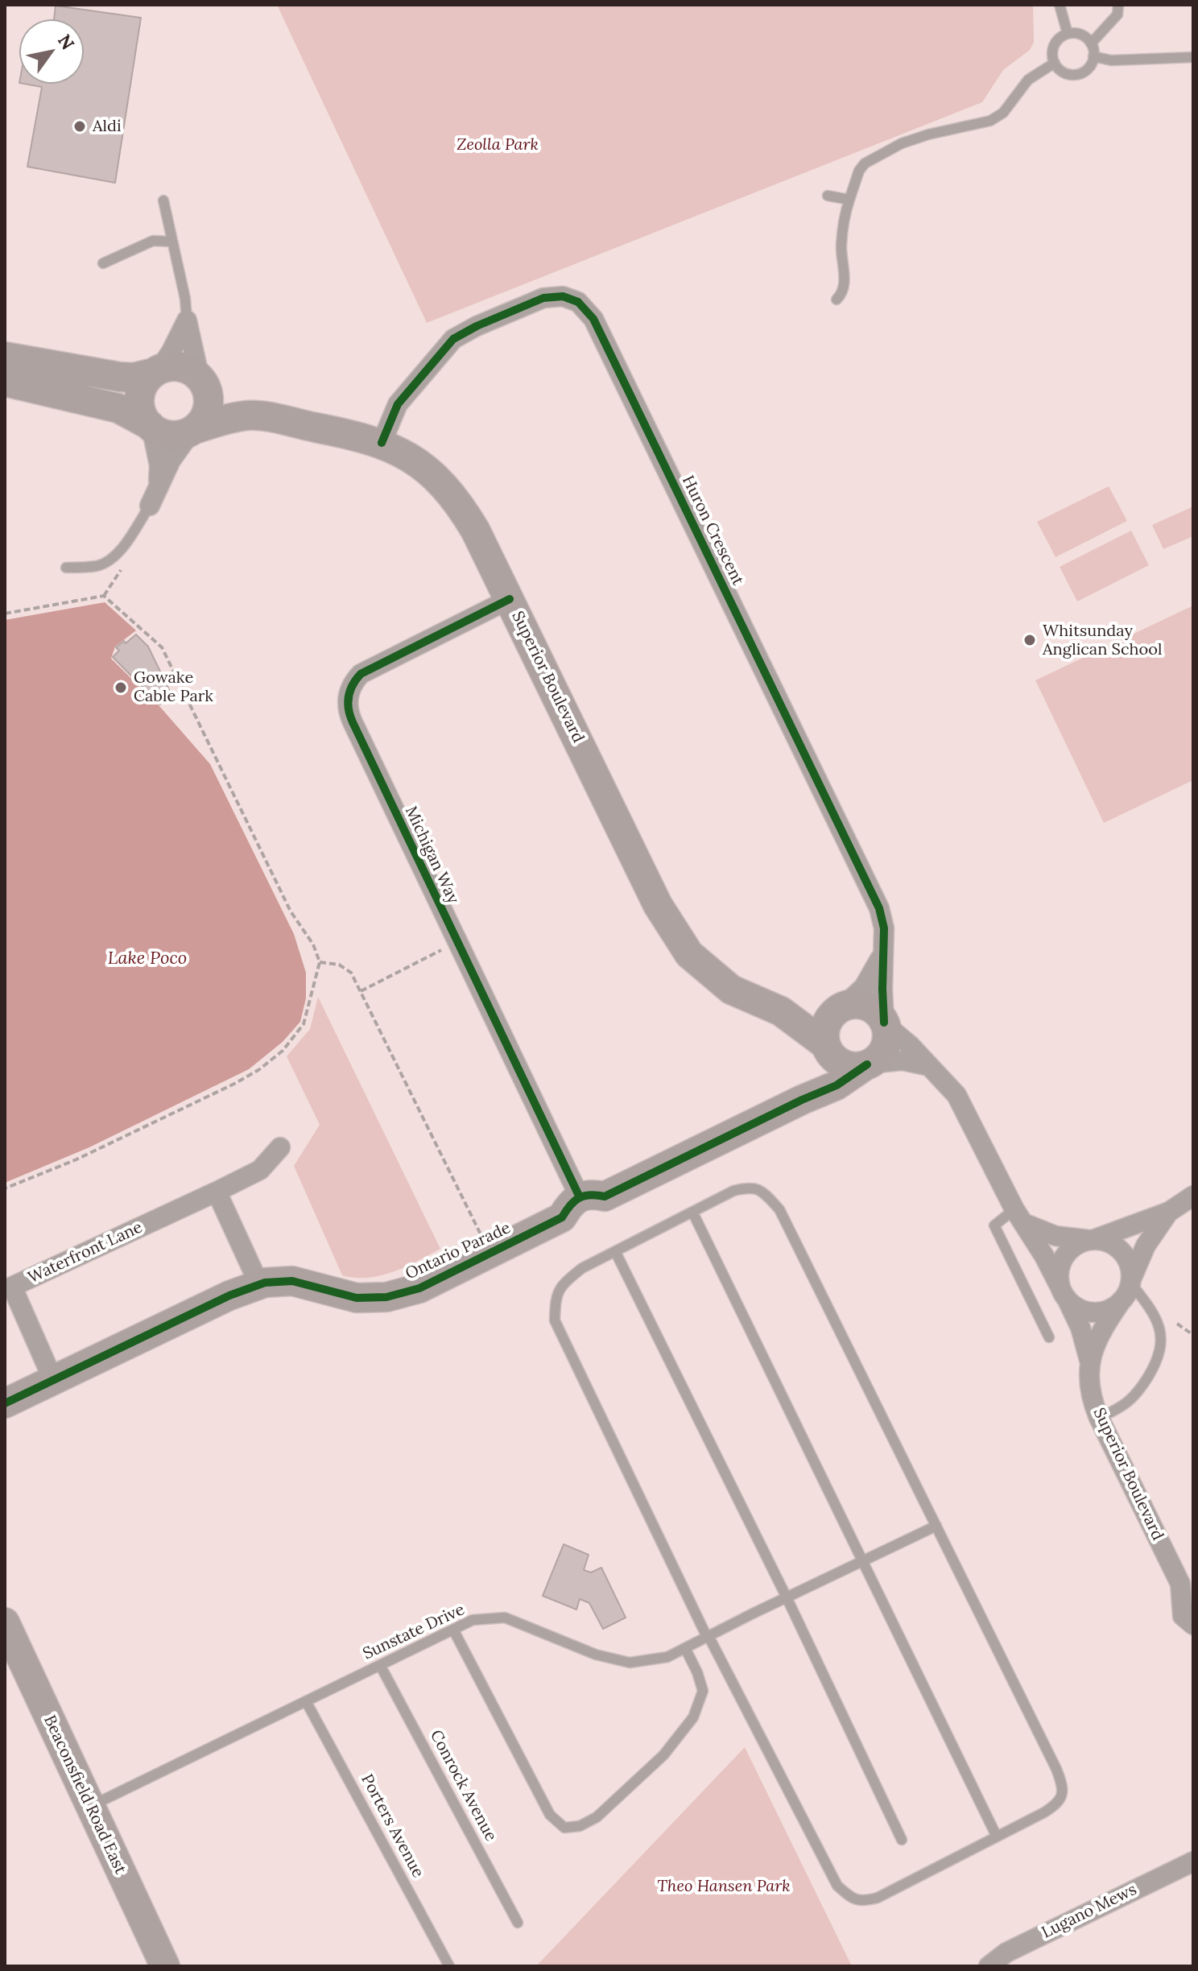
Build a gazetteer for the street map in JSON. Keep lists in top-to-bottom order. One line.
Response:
{"streets":{"street":["Huron Crescent","Superior Boulevard","Michigan Way","Ontario Parade","Waterfront Lane","Beaconsfield Road East","Lugano Mews"],"lane":["Sunstate Drive","Conrock Avenue","Porters Avenue"]},"crossings":[["Huron Crescent","Superior Boulevard"],["Superior Boulevard","Michigan Way"],["Michigan Way","Ontario Parade"],["Ontario Parade","Waterfront Lane"],["Sunstate Drive","Conrock Avenue"],["Sunstate Drive","Beaconsfield Road East"],["Sunstate Drive","Porters Avenue"]],"water":["Lake Poco"],"parks":["Zeolla Park","Theo Hansen Park"],"places":["Aldi","Whitsunday Anglican School","Gowake Cable Park"],"north":"top right"}
